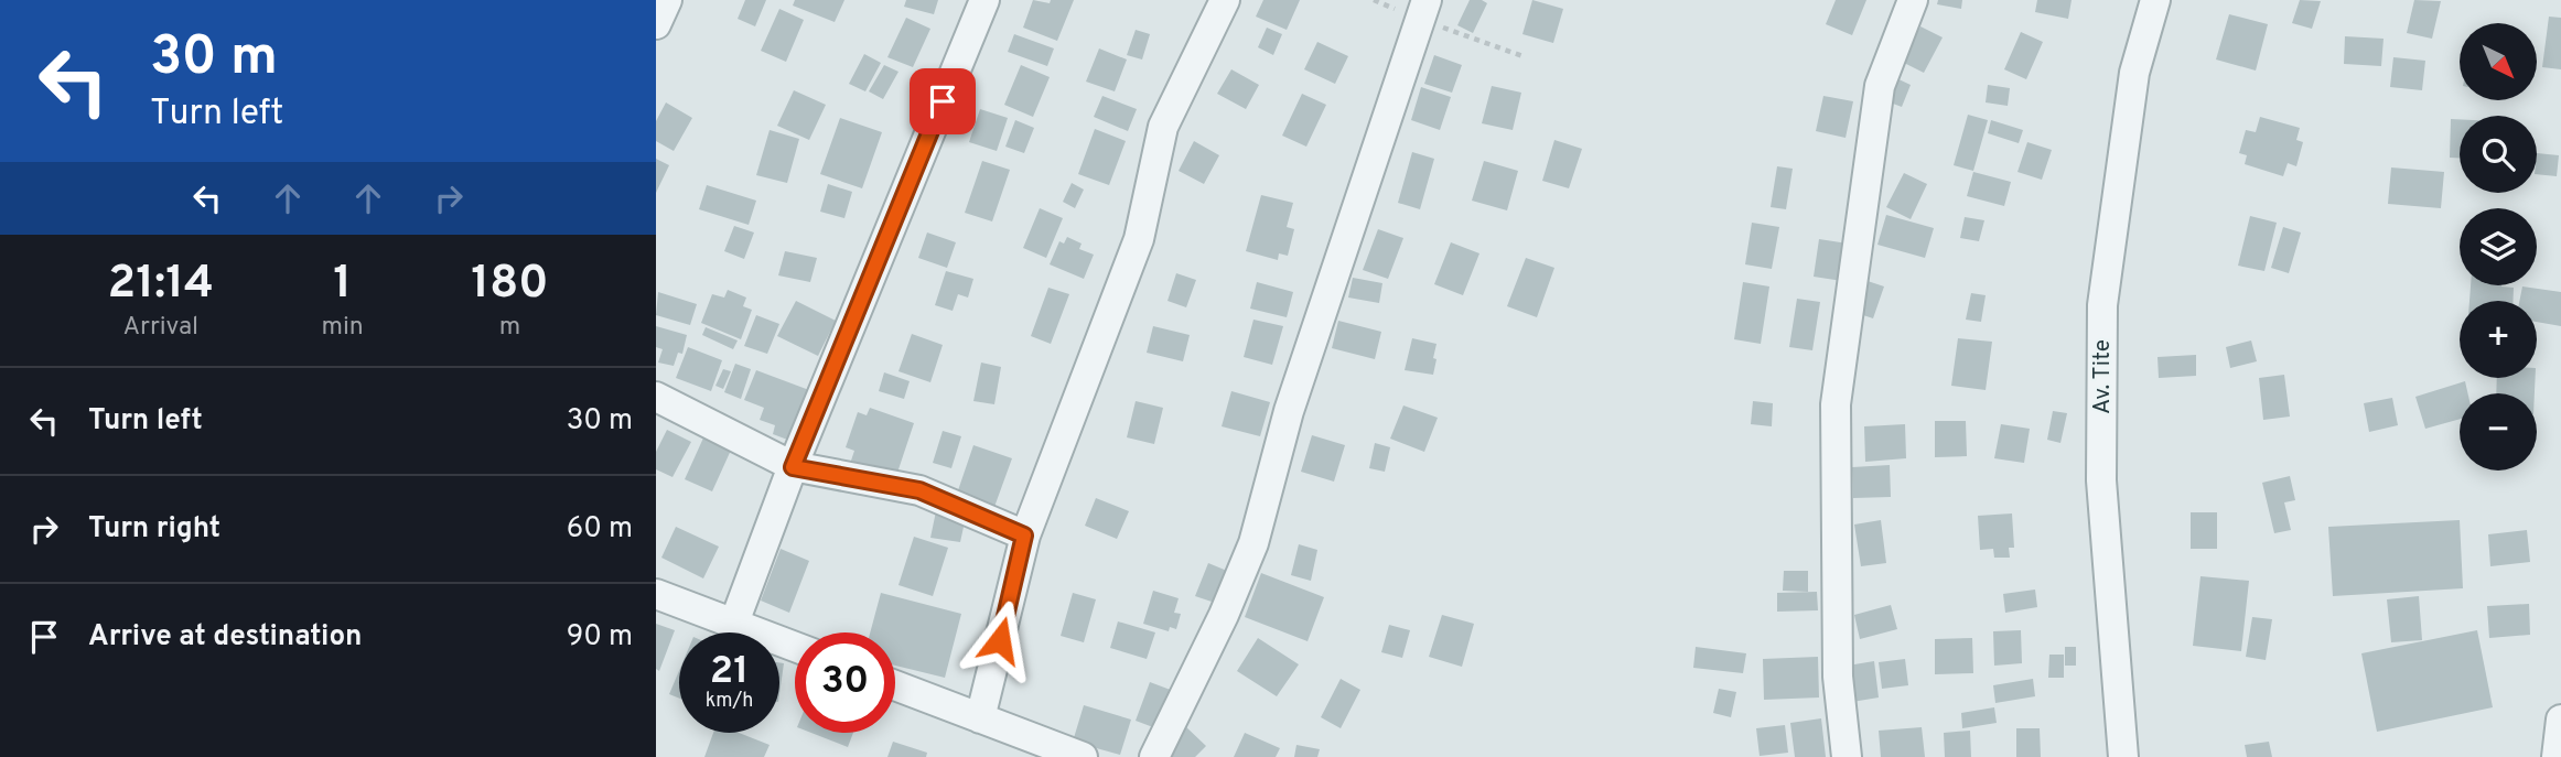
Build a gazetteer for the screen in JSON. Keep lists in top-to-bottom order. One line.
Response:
{"streets":{"street":["Av. Tite"]},"north":"bottom right","page":{"turn":["30 m","Turn left"],"map_buttons":["+","−"],"eta":["21:14","Arrival","1","min","180","m"],"list":[{"name":"Turn left","value":"30 m"},{"name":"Turn right","value":"60 m"},{"name":"Arrive at destination","value":"90 m"}],"speed":"21 km/h","limit":"30"}}
